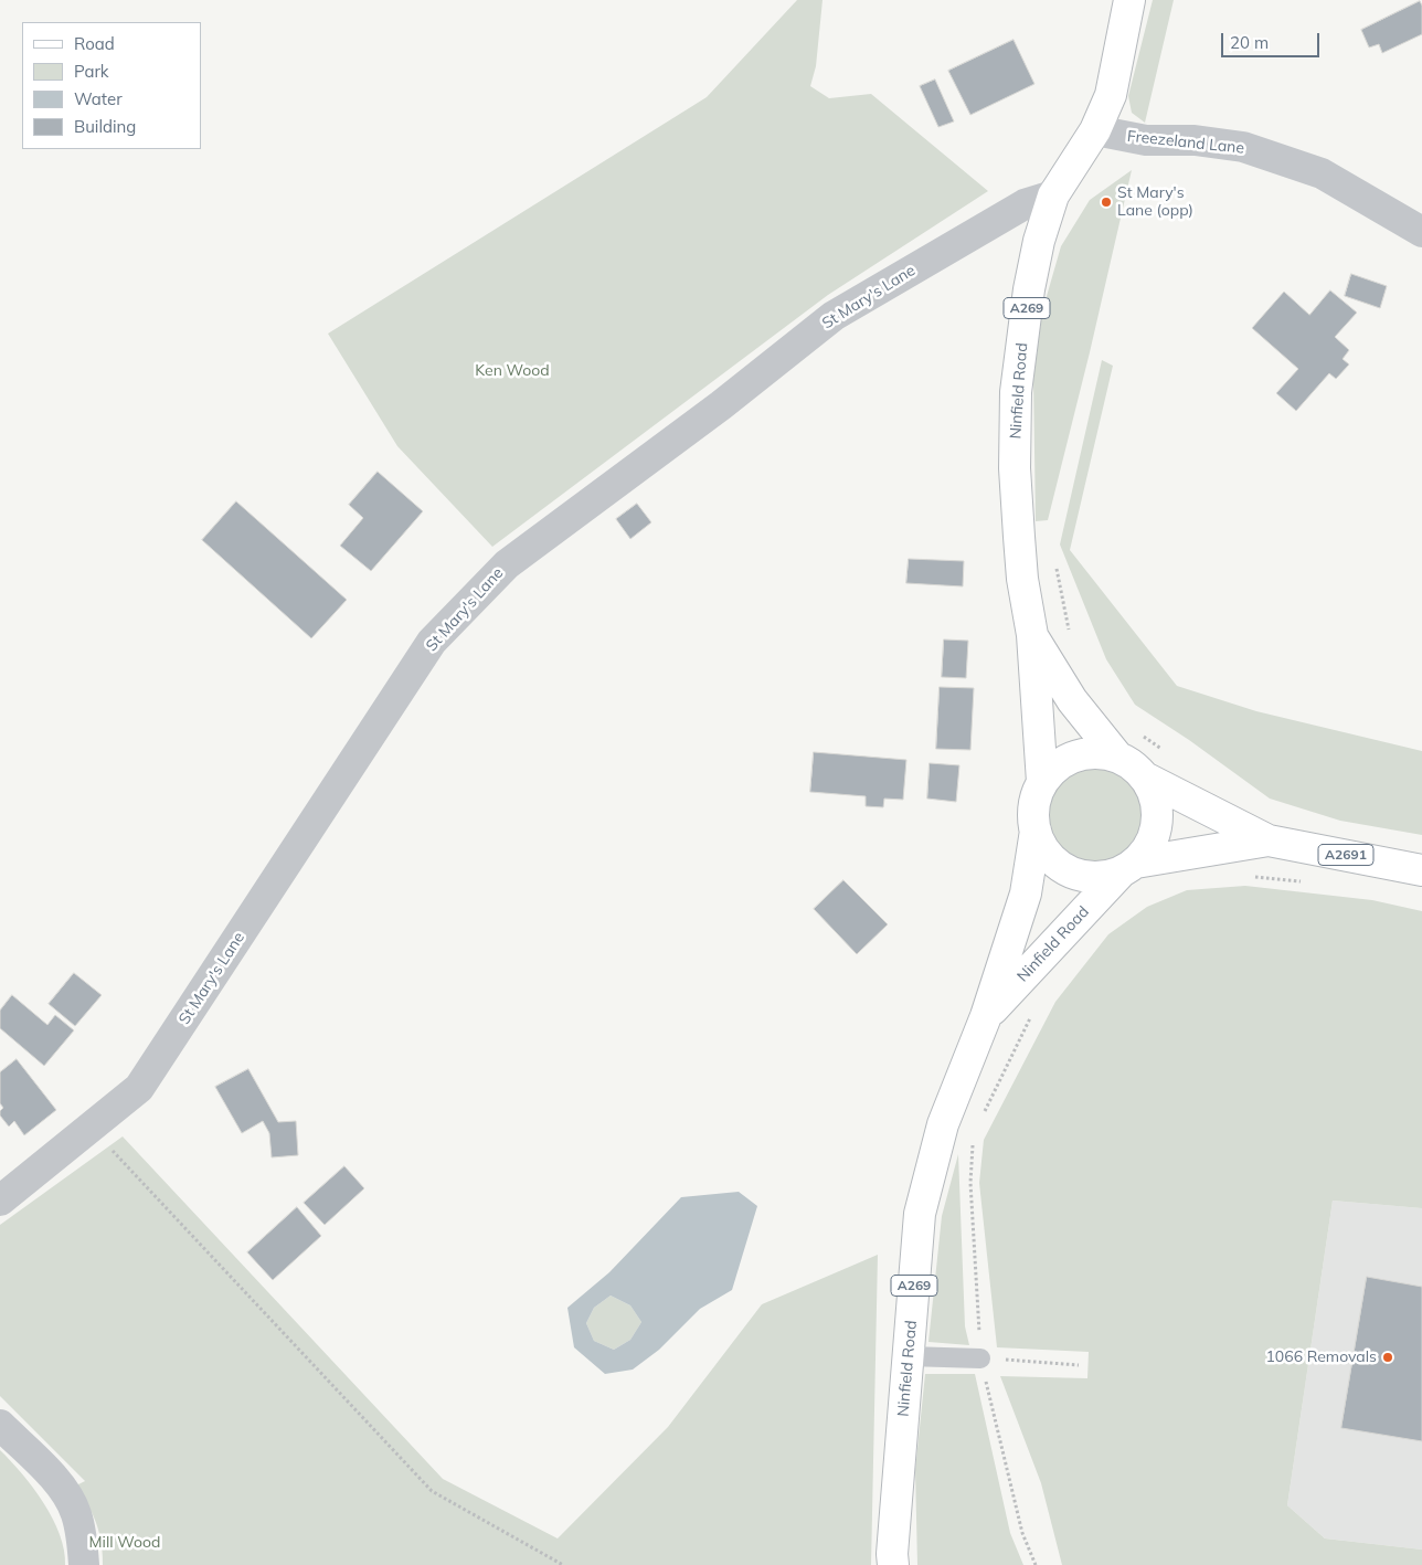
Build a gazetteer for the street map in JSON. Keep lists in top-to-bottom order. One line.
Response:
{"streets":{"main road":["A269","Ninfield Road","A2691"],"street":["Freezeland Lane","St Mary's Lane"]},"crossings":[["Freezeland Lane","Ninfield Road"],["St Mary's Lane","Ninfield Road"],["Ninfield Road","A2691"]],"parks":["Ken Wood","Mill Wood"],"places":["St Mary's Lane (opp)","1066 Removals"],"legend":["Road","Park","Water","Building"],"scale_bar":"20 m"}
